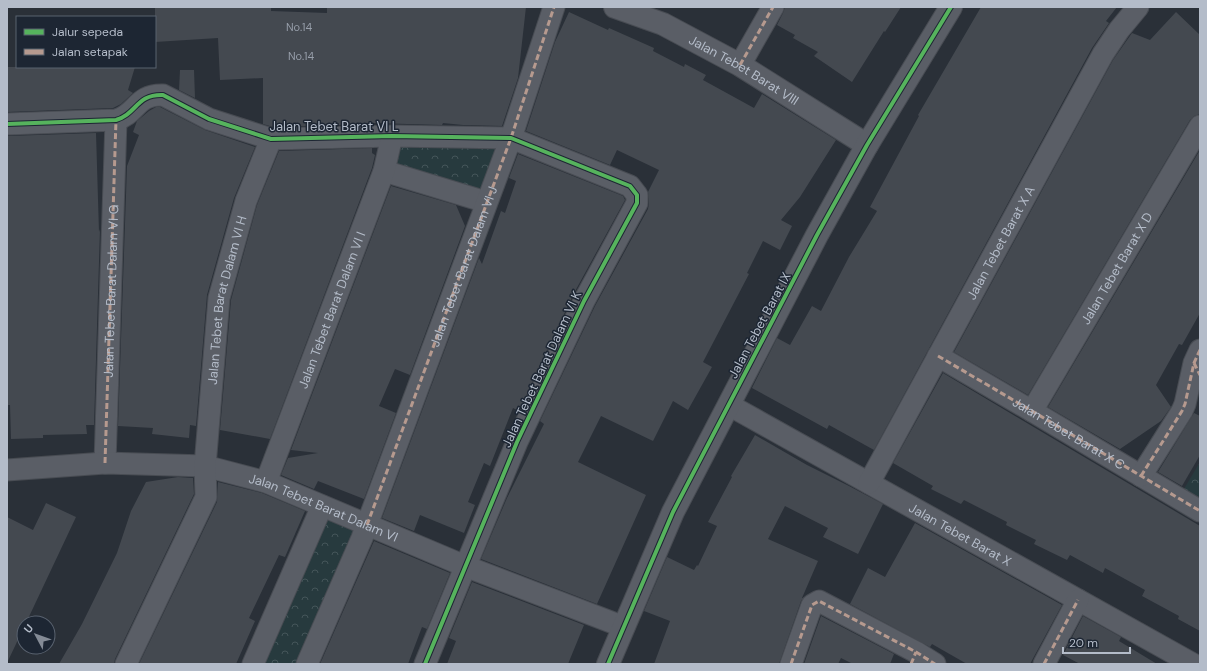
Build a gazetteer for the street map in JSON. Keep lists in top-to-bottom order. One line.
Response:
{"streets":{"street":["Jalan Tebet Barat VIII","Jalan Tebet Barat VI L","Jalan Tebet Barat X A","Jalan Tebet Barat Dalam VI J","Jalan Tebet Barat X D","Jalan Tebet Barat Dalam VI G","Jalan Tebet Barat Dalam VI H","Jalan Tebet Barat Dalam VI I","Jalan Tebet Barat IX","Jalan Tebet Barat Dalam VI K","Jalan Tebet Barat X C","Jalan Tebet Barat Dalam VI","Jalan Tebet Barat X"]},"crossings":[["Jalan Tebet Barat VIII","Jalan Tebet Barat IX"],["Jalan Tebet Barat VI L","Jalan Tebet Barat Dalam VI J"],["Jalan Tebet Barat VI L","Jalan Tebet Barat Dalam VI G"],["Jalan Tebet Barat VI L","Jalan Tebet Barat Dalam VI H"],["Jalan Tebet Barat VI L","Jalan Tebet Barat Dalam VI I"],["Jalan Tebet Barat VI L","Jalan Tebet Barat Dalam VI K"],["Jalan Tebet Barat X A","Jalan Tebet Barat X C"],["Jalan Tebet Barat X A","Jalan Tebet Barat X"],["Jalan Tebet Barat Dalam VI J","Jalan Tebet Barat Dalam VI K"],["Jalan Tebet Barat Dalam VI J","Jalan Tebet Barat Dalam VI"],["Jalan Tebet Barat X D","Jalan Tebet Barat X C"],["Jalan Tebet Barat Dalam VI G","Jalan Tebet Barat Dalam VI"],["Jalan Tebet Barat Dalam VI H","Jalan Tebet Barat Dalam VI"],["Jalan Tebet Barat Dalam VI I","Jalan Tebet Barat Dalam VI"],["Jalan Tebet Barat IX","Jalan Tebet Barat Dalam VI"],["Jalan Tebet Barat IX","Jalan Tebet Barat X"],["Jalan Tebet Barat Dalam VI K","Jalan Tebet Barat Dalam VI"]],"house_numbers":["No.14","No.14"],"legend":["Jalur sepeda","Jalan setapak"],"scale_bar":"20 m","north":"top left"}
